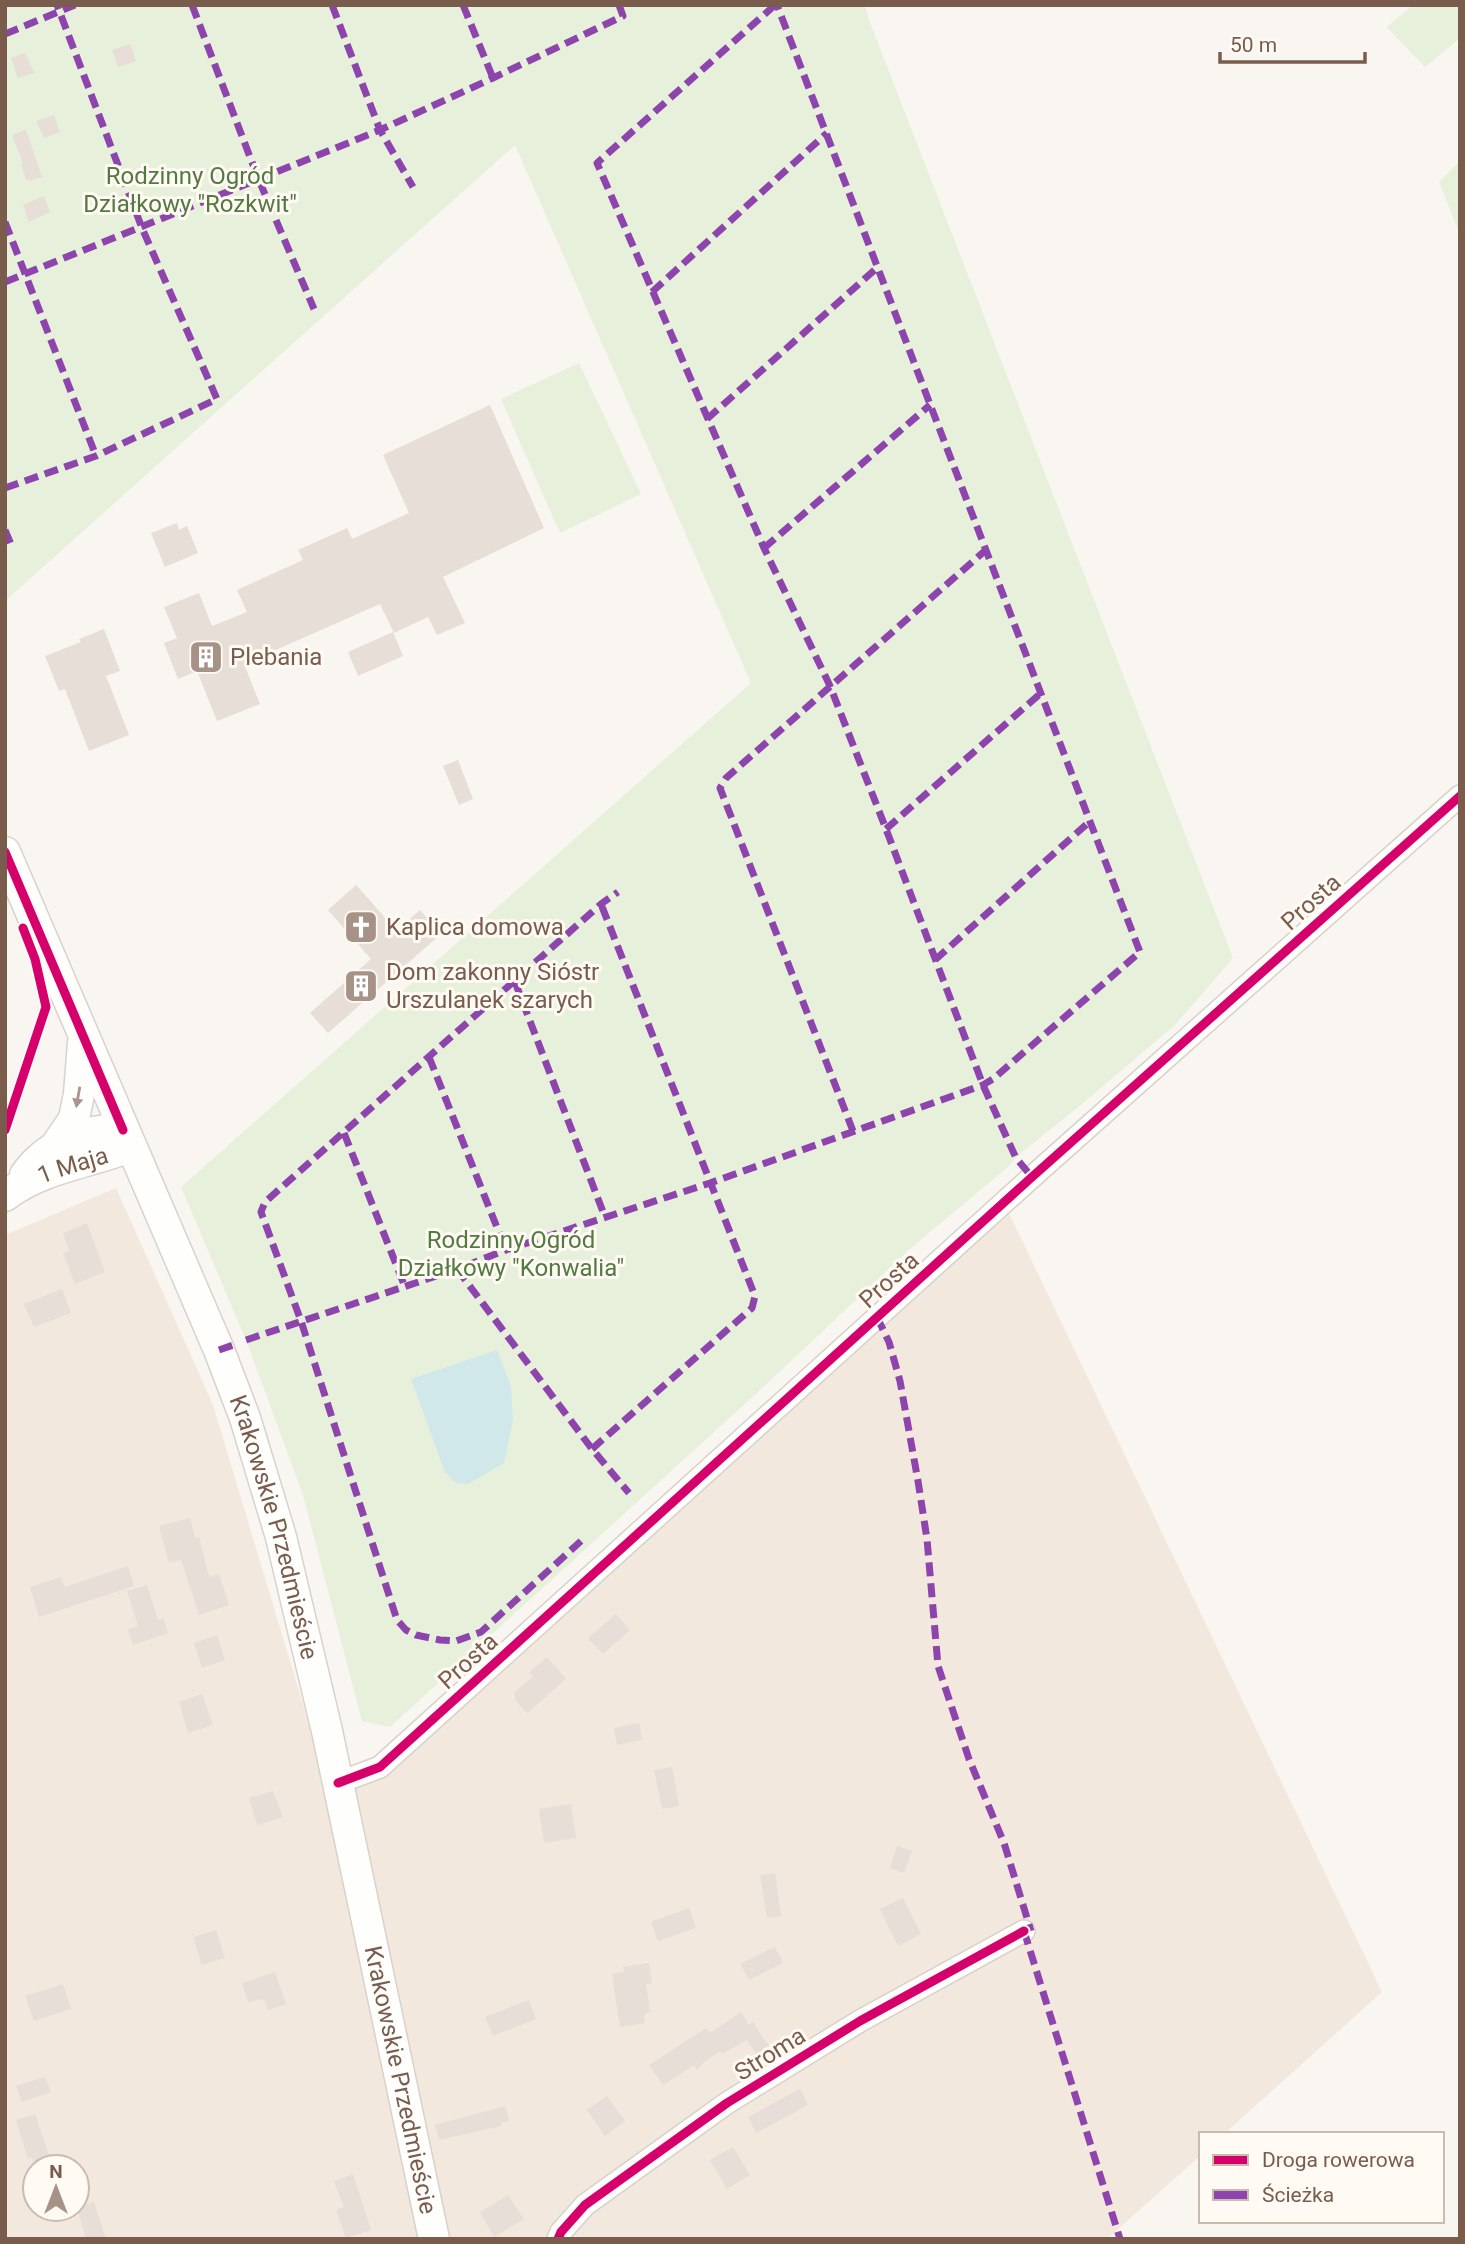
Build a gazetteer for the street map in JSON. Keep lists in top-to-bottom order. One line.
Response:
{"streets":{"main road":["1 Maja","Krakowskie Przedmieście"],"street":["Prosta","Stroma"]},"crossings":[["Prosta","Krakowskie Przedmieście"],["1 Maja","Krakowskie Przedmieście"]],"parks":["Rodzinny Ogród Działkowy \"Rozkwit\"","Rodzinny Ogród Działkowy \"Konwalia\""],"places":{"building":["Plebania","Dom zakonny Sióstr Urszulanek szarych"],"church":["Kaplica domowa"]},"legend":["Droga rowerowa","Ścieżka"],"scale_bar":"50 m","north":"top"}
